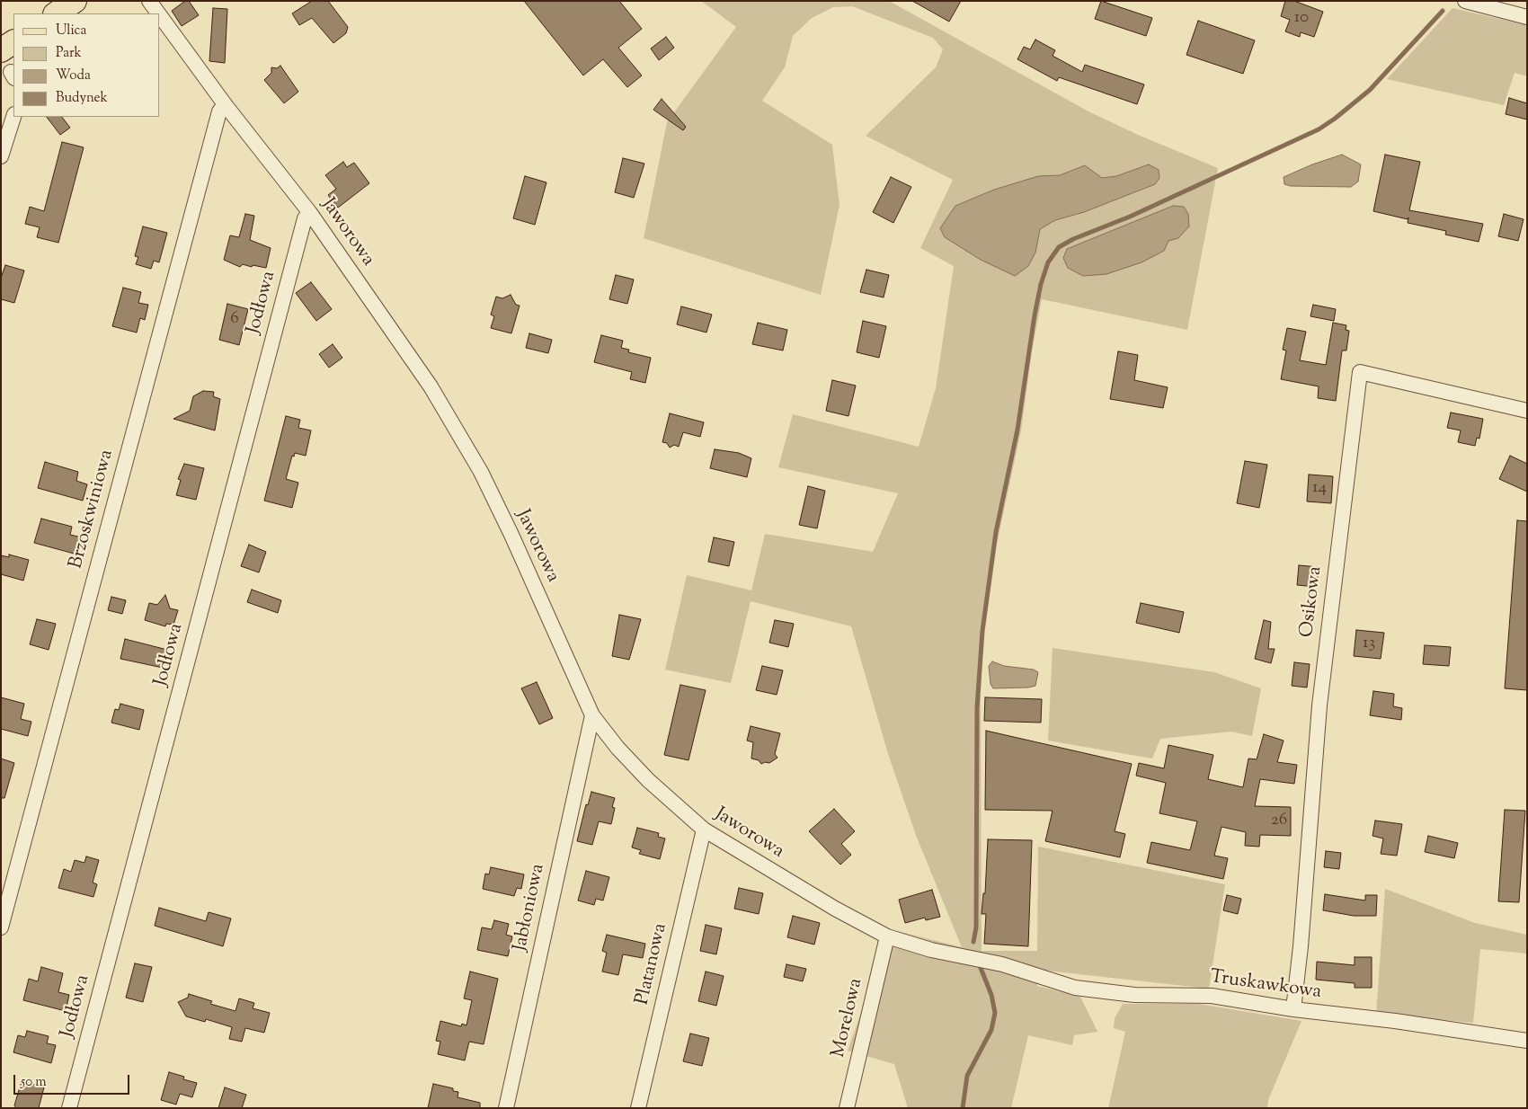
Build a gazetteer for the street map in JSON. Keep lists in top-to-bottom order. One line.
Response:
{"streets":{"street":["Jaworowa","Jodłowa","Brzoskwiniowa","Osikowa","Jabłoniowa","Platanowa","Truskawkowa","Morelowa"]},"crossings":[["Jaworowa","Jodłowa"],["Jaworowa","Brzoskwiniowa"],["Jaworowa","Jabłoniowa"],["Jaworowa","Platanowa"],["Jaworowa","Truskawkowa"],["Jaworowa","Morelowa"],["Osikowa","Truskawkowa"]],"house_numbers":["10","6","14","13","26"],"legend":["Ulica","Park","Woda","Budynek"],"scale_bar":"50 m"}
